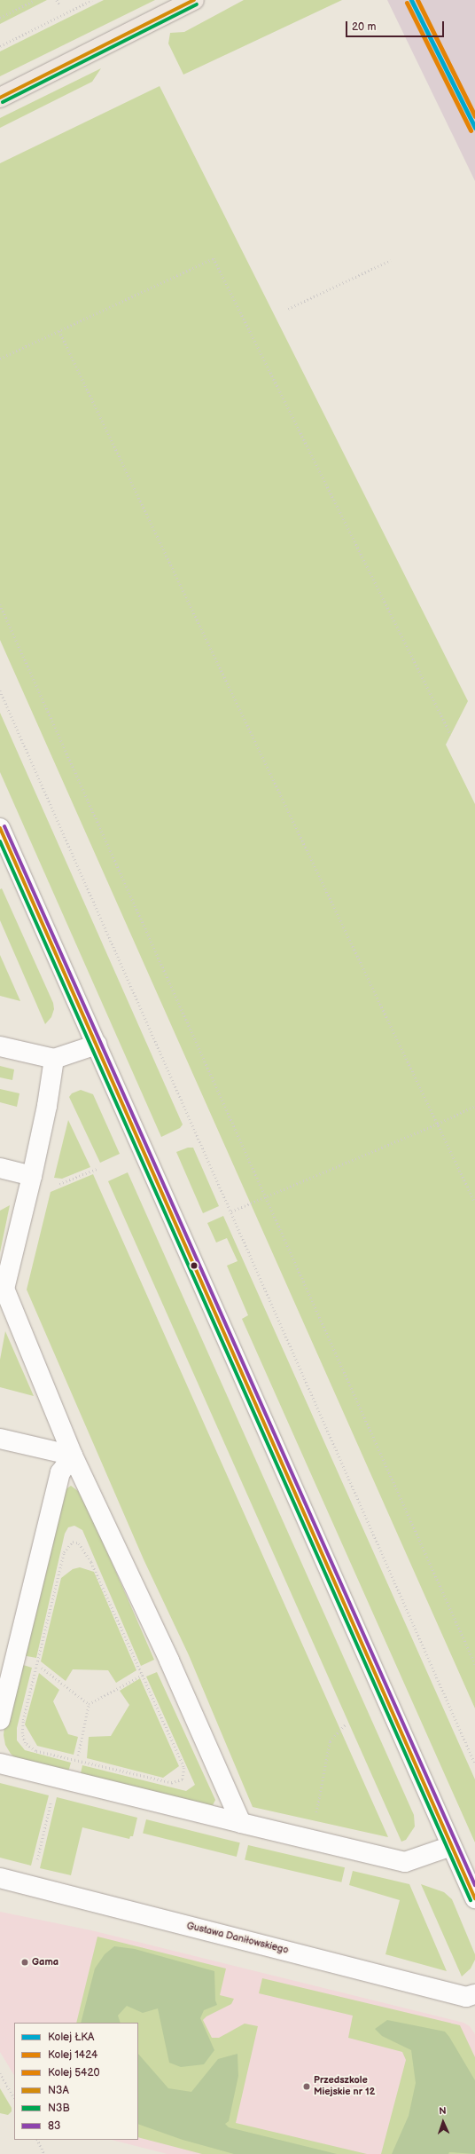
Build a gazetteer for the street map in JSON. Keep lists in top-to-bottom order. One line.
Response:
{"streets":{"street":["Gustawa Daniłowskiego"]},"places":["Gama","Przedszkole Miejskie nr 12"],"lines":["rail line ŁKA","rail line 5420","transit line N3A","rail line 1424","transit line N3B","transit line 83"],"legend":["Kolej ŁKA","Kolej 1424","Kolej 5420","N3A","N3B","83"],"scale_bar":"20 m","north":"top"}
